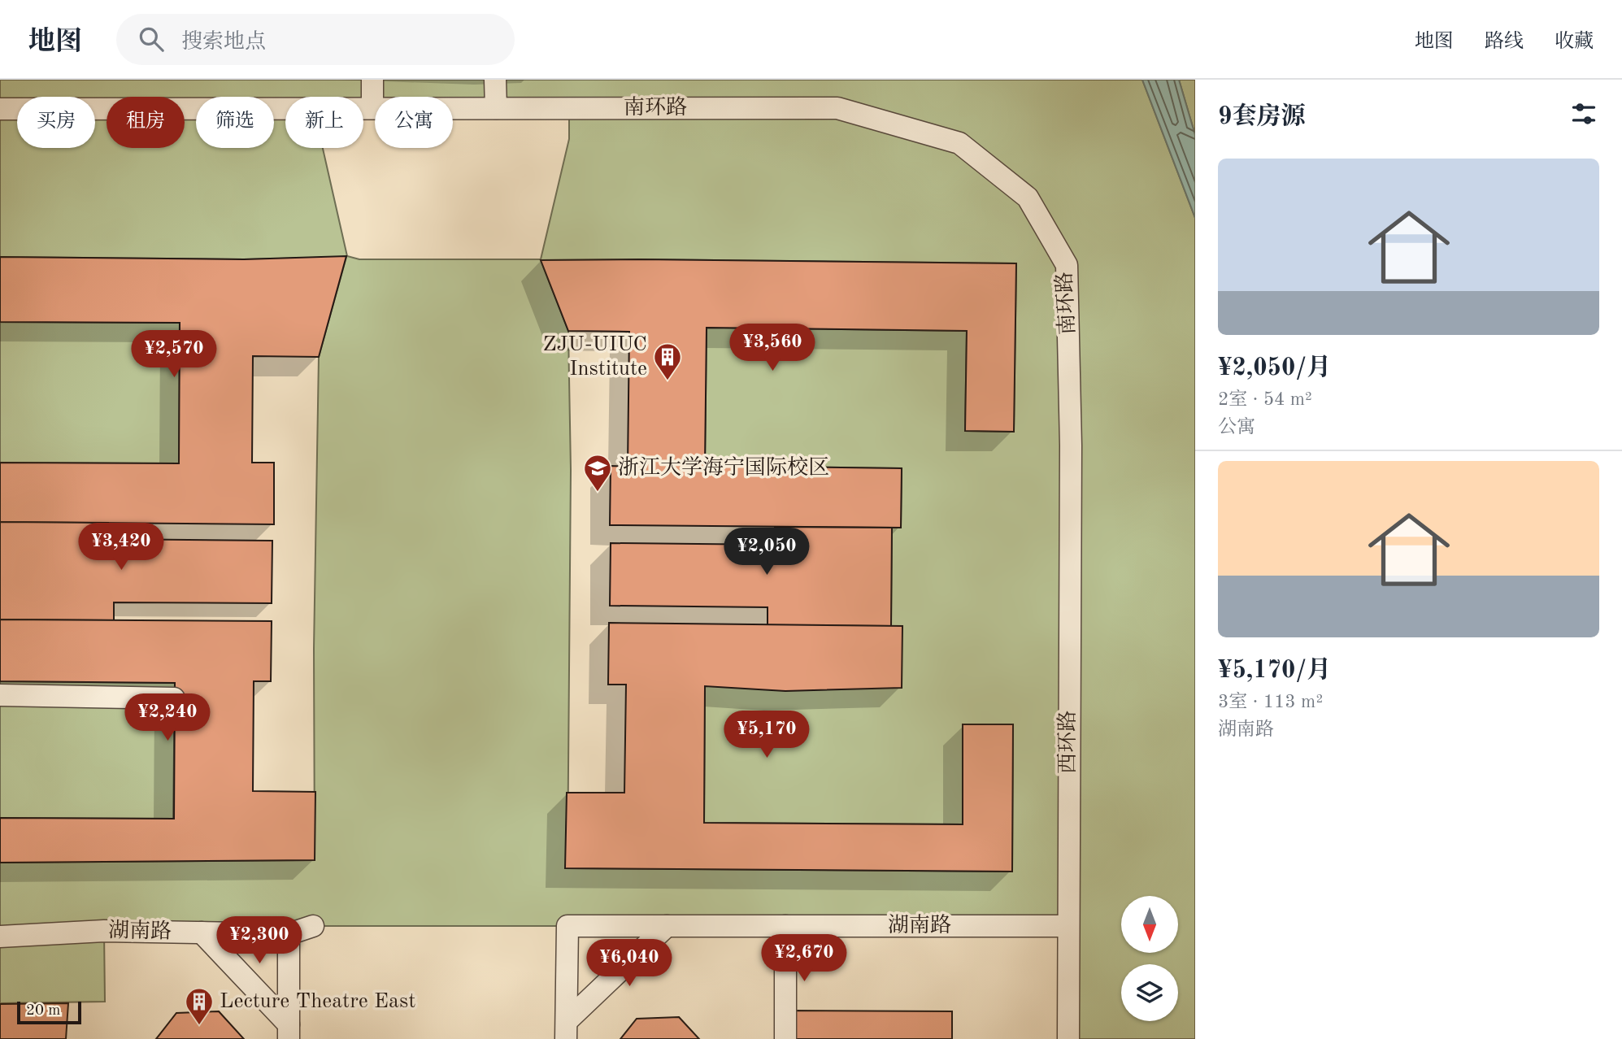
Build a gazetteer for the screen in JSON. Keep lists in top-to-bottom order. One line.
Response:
{"streets":{"street":["南环路","西环路","湖南路"]},"crossings":[["南环路","西环路"],["西环路","湖南路"]],"places":{"building":["ZJU-UIUC Institute","Lecture Theatre East"],"school or university":["浙江大学海宁国际校区"]},"scale_bar":"20 m","north":"bottom","page":{"header":"地图","search":"搜索地点","nav":["地图","路线","收藏"],"heading":"9套房源","chip":["买房","租房","筛选","新上","公寓"],"list":[{"name":"¥2,050/月","note":"2室 · 54 m² · 公寓"},{"name":"¥5,170/月","note":"3室 · 113 m² · 湖南路"}],"price":["¥3,560","¥2,570","¥3,420","¥2,050","¥2,240","¥5,170","¥2,300","¥2,670","¥6,040"],"scale":"20 m"}}
